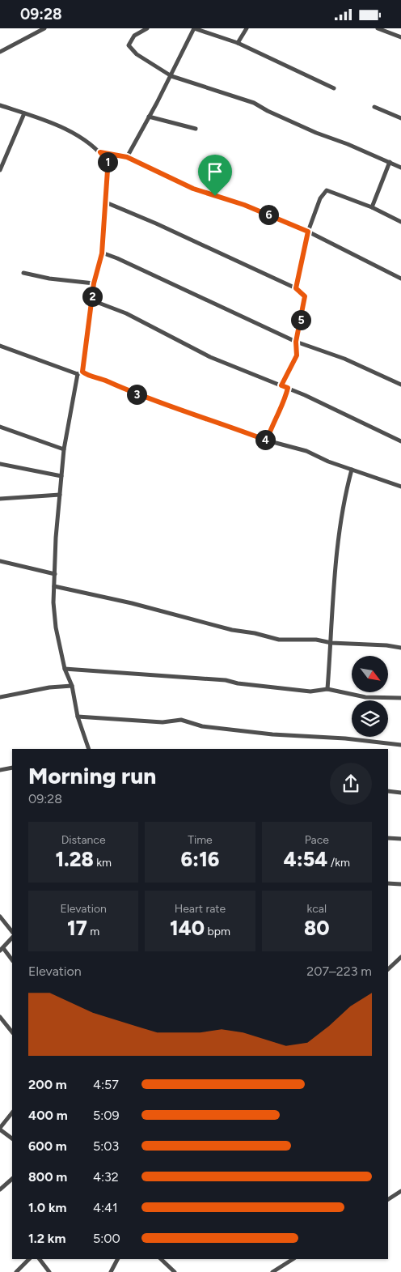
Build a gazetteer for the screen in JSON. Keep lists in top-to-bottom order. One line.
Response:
{"north":"bottom right","page":{"status":"09:28","pins":["1","6","2","5","3","4"],"heading":["Morning run","09:28"],"stats":[["Distance","1.28 km"],["Time","6:16"],["Pace","4:54 /km"],["Elevation","17 m"],["Heart rate","140 bpm"],["kcal","80"]],"chart":["Elevation","207–223 m"],"list":[{"name":"200 m","note":"4:57"},{"name":"400 m","note":"5:09"},{"name":"600 m","note":"5:03"},{"name":"800 m","note":"4:32"},{"name":"1.0 km","note":"4:41"},{"name":"1.2 km","note":"5:00"}]}}
